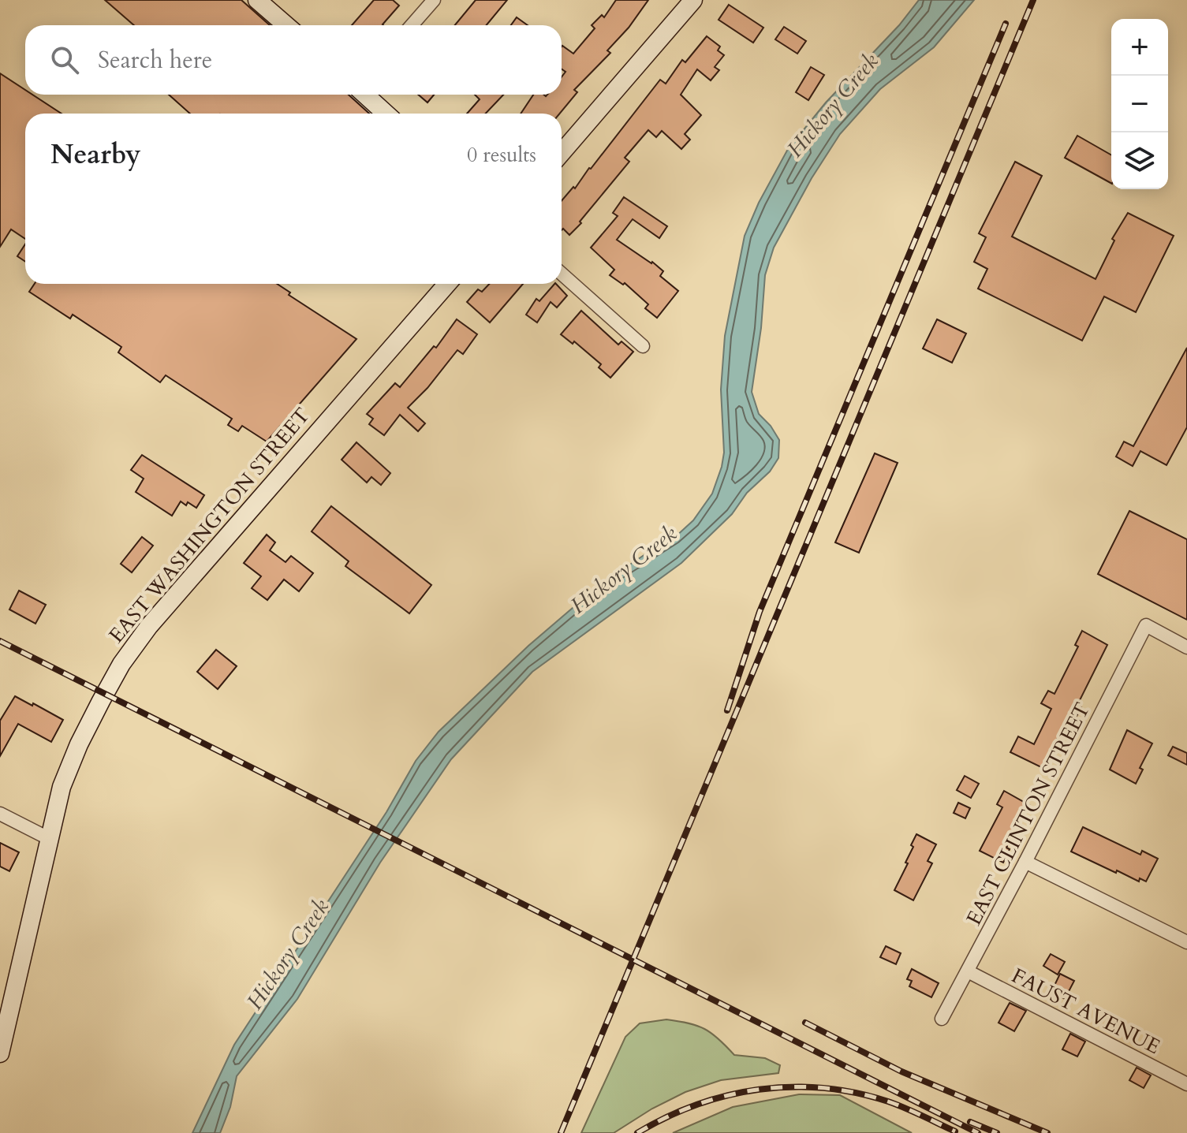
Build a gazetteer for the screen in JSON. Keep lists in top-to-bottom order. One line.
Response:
{"streets":{"street":["EAST WASHINGTON STREET","EAST CLINTON STREET","FAUST AVENUE"]},"crossings":[["EAST CLINTON STREET","FAUST AVENUE"]],"water":["Hickory Creek"],"page":{"map_buttons":["+","−"],"search":"Search here","heading":["Nearby","0 results"]}}
